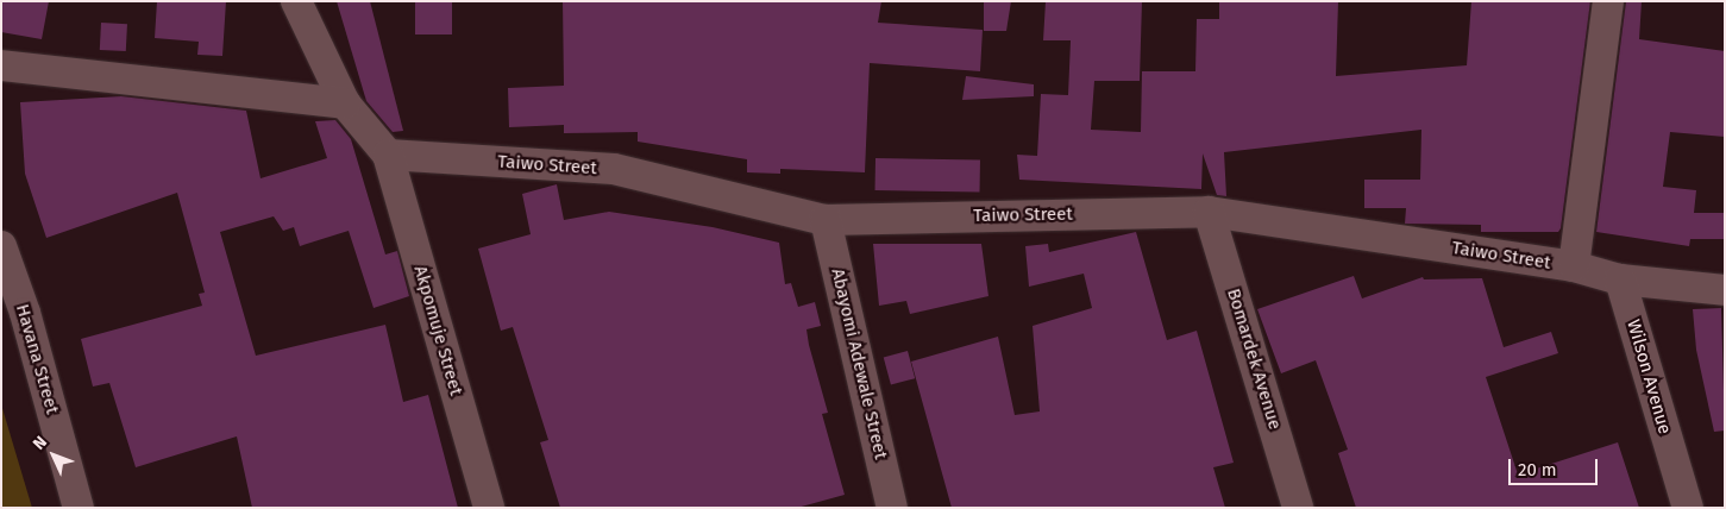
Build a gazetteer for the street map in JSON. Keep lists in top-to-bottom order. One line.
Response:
{"streets":{"street":["Taiwo Street","Akpomuje Street","Havana Street","Bomardek Avenue","Abayomi Adewale Street","Wilson Avenue"]},"crossings":[["Taiwo Street","Akpomuje Street"],["Taiwo Street","Bomardek Avenue"],["Taiwo Street","Abayomi Adewale Street"],["Taiwo Street","Wilson Avenue"]],"scale_bar":"20 m","north":"top left"}
